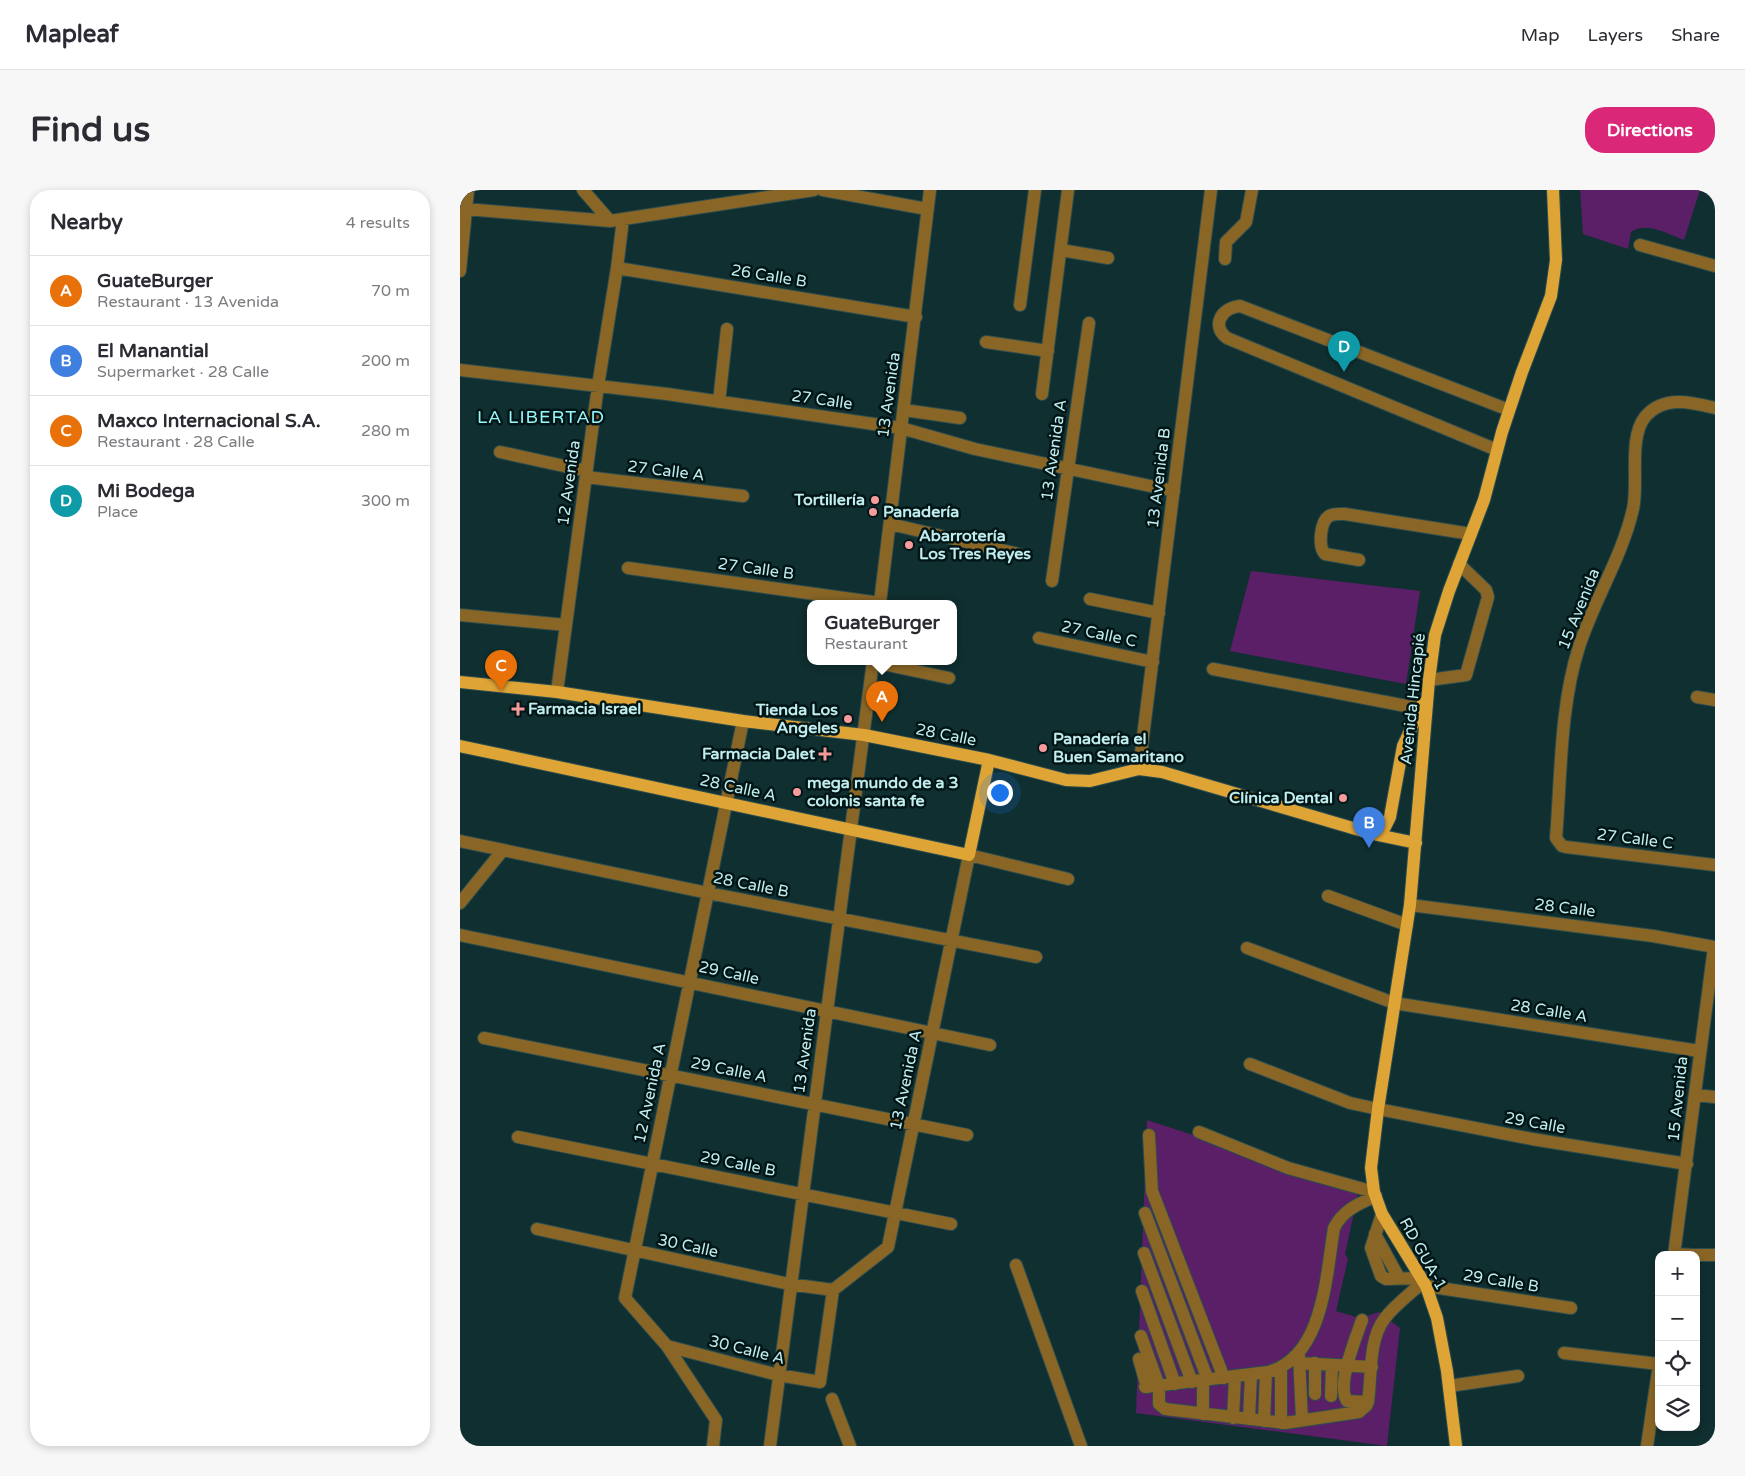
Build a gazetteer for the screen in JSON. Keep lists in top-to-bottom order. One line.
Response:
{"streets":{"main road":["13 Avenida A","Avenida Hincapié","28 Calle","28 Calle A","RD GUA-1"],"street":["26 Calle B","13 Avenida","27 Calle","27 Calle A","13 Avenida B","12 Avenida","27 Calle B","15 Avenida","27 Calle C","28 Calle B","29 Calle","29 Calle A","12 Avenida A","29 Calle B","30 Calle","30 Calle A"]},"crossings":[["26 Calle B","13 Avenida"],["26 Calle B","12 Avenida"],["13 Avenida","27 Calle"],["13 Avenida","28 Calle"],["13 Avenida","28 Calle A"],["13 Avenida","28 Calle B"],["13 Avenida","29 Calle"],["13 Avenida","29 Calle A"],["13 Avenida","29 Calle B"],["13 Avenida","30 Calle"],["13 Avenida","30 Calle A"],["27 Calle","13 Avenida A"],["27 Calle","13 Avenida B"],["27 Calle","12 Avenida"],["13 Avenida A","28 Calle"],["13 Avenida A","28 Calle A"],["13 Avenida A","28 Calle B"],["13 Avenida A","29 Calle"],["13 Avenida A","29 Calle A"],["13 Avenida A","29 Calle B"],["13 Avenida A","30 Calle"],["13 Avenida A","30 Calle A"],["27 Calle A","12 Avenida"],["13 Avenida B","27 Calle C"],["13 Avenida B","28 Calle"],["12 Avenida","28 Calle"],["15 Avenida","27 Calle C"],["15 Avenida","28 Calle"],["15 Avenida","28 Calle A"],["15 Avenida","29 Calle"],["Avenida Hincapié","28 Calle"],["Avenida Hincapié","28 Calle A"],["Avenida Hincapié","29 Calle"],["Avenida Hincapié","RD GUA-1"],["28 Calle","12 Avenida A"],["28 Calle A","12 Avenida A"],["28 Calle B","12 Avenida A"],["29 Calle","12 Avenida A"],["29 Calle","RD GUA-1"],["29 Calle A","12 Avenida A"],["12 Avenida A","29 Calle B"],["12 Avenida A","30 Calle"],["12 Avenida A","30 Calle A"],["29 Calle B","RD GUA-1"],["30 Calle","30 Calle A"]],"districts":["LA LIBERTAD"],"places":{"other":["Tortillería","Panadería","Abarrotería Los Tres Reyes","Tienda Los Angeles","Panadería el Buen Samaritano","mega mundo de a 3 colonis santa fe","Clínica Dental"],"health":["Farmacia Israel","Farmacia Dalet"]},"page":{"header":"Mapleaf","nav":["Map","Layers","Share"],"buttons":"Directions","title":"Find us","heading":["Nearby","4 results"],"list":[{"mark":"A","name":"GuateBurger","note":"Restaurant · 13 Avenida","value":"70 m"},{"mark":"B","name":"El Manantial","note":"Supermarket · 28 Calle","value":"200 m"},{"mark":"C","name":"Maxco Internacional S.A.","note":"Restaurant · 28 Calle","value":"280 m"},{"mark":"D","name":"Mi Bodega","note":"Place","value":"300 m"}],"pins":["D","C","A","B"],"popup":["GuateBurger","Restaurant"],"map_buttons":["+","−"]}}
